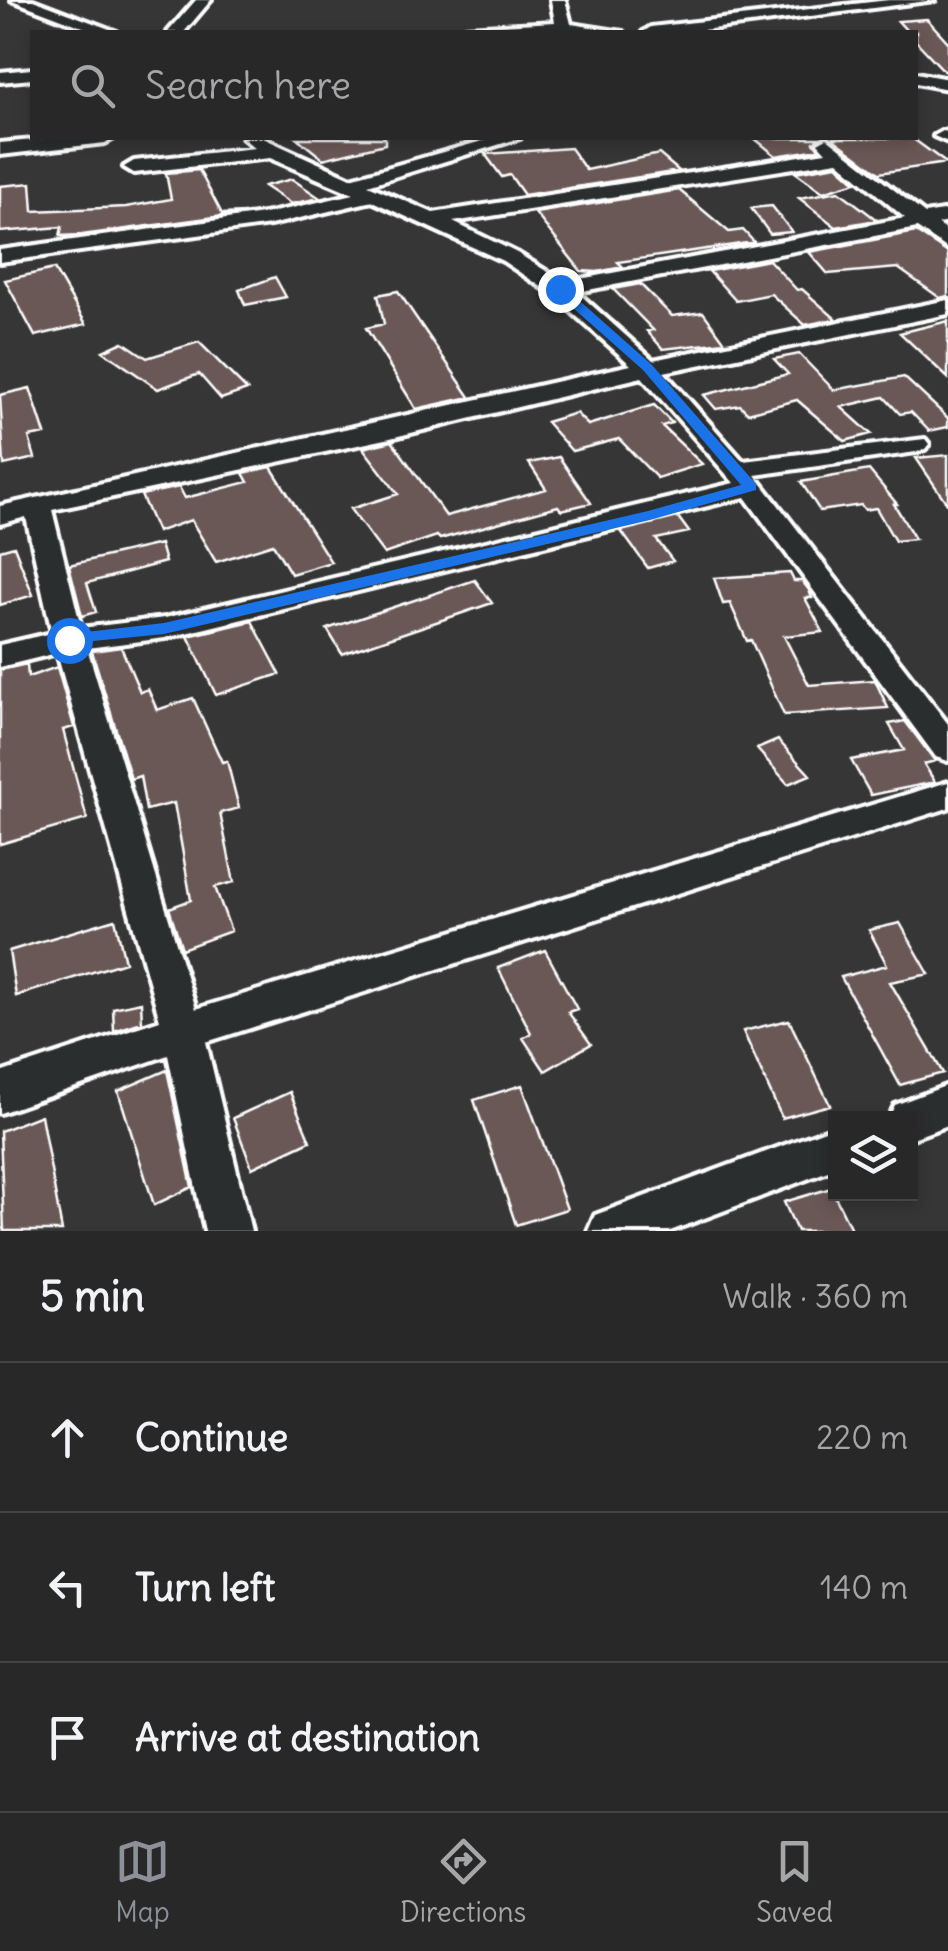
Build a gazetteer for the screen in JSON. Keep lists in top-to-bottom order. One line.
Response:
{"page":{"search":"Search here","heading":["5 min","Walk · 360 m"],"list":[["Continue","220 m"],["Turn left","140 m"],"Arrive at destination"],"nav":["Map","Directions","Saved"]}}
